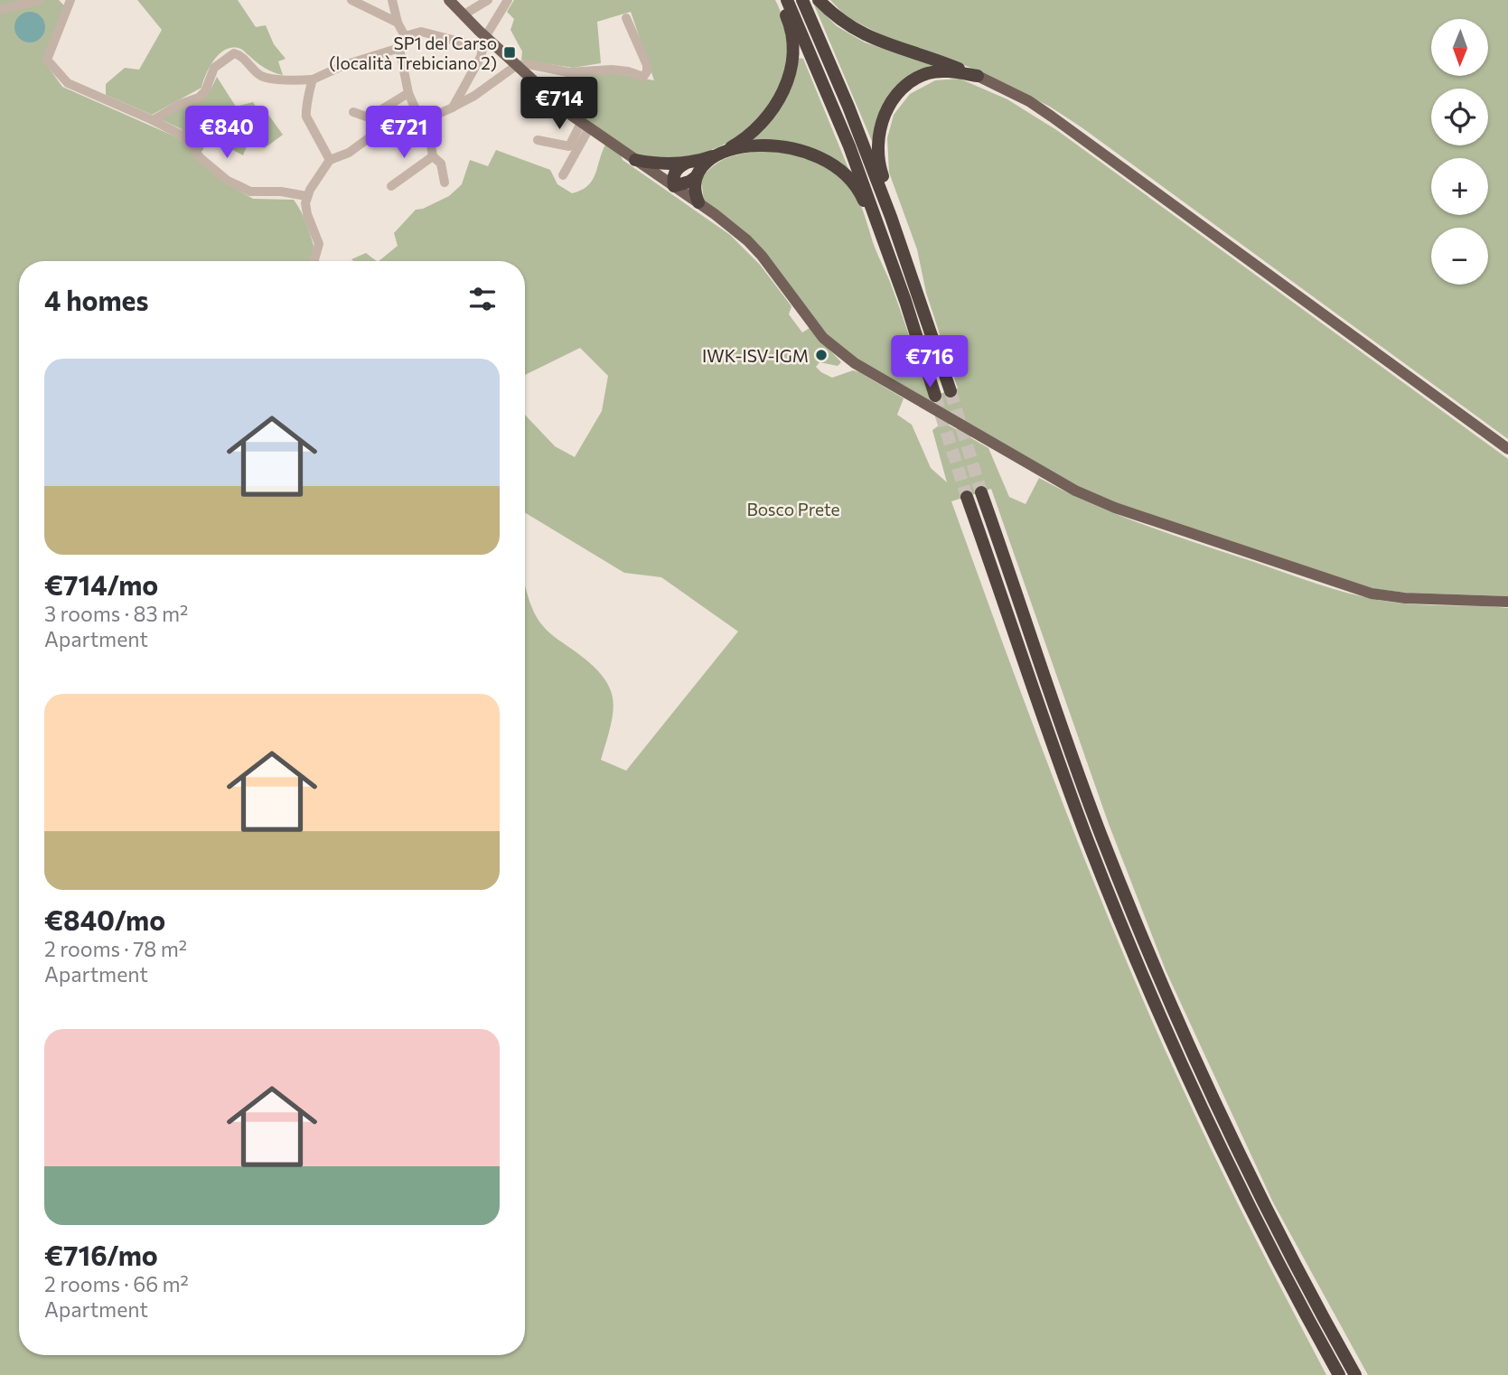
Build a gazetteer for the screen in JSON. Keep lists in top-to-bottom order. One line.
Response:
{"parks":["Bosco Prete"],"places":{"transit":["SP1 del Carso (località Trebiciano 2)"],"other":["IWK-ISV-IGM"]},"north":"bottom","page":{"map_buttons":["+","−"],"price":["€714","€840","€721","€716"],"heading":"4 homes","list":[{"name":"€714/mo","note":"3 rooms · 83 m² · Apartment"},{"name":"€840/mo","note":"2 rooms · 78 m² · Apartment"},{"name":"€716/mo","note":"2 rooms · 66 m² · Apartment"}]}}
